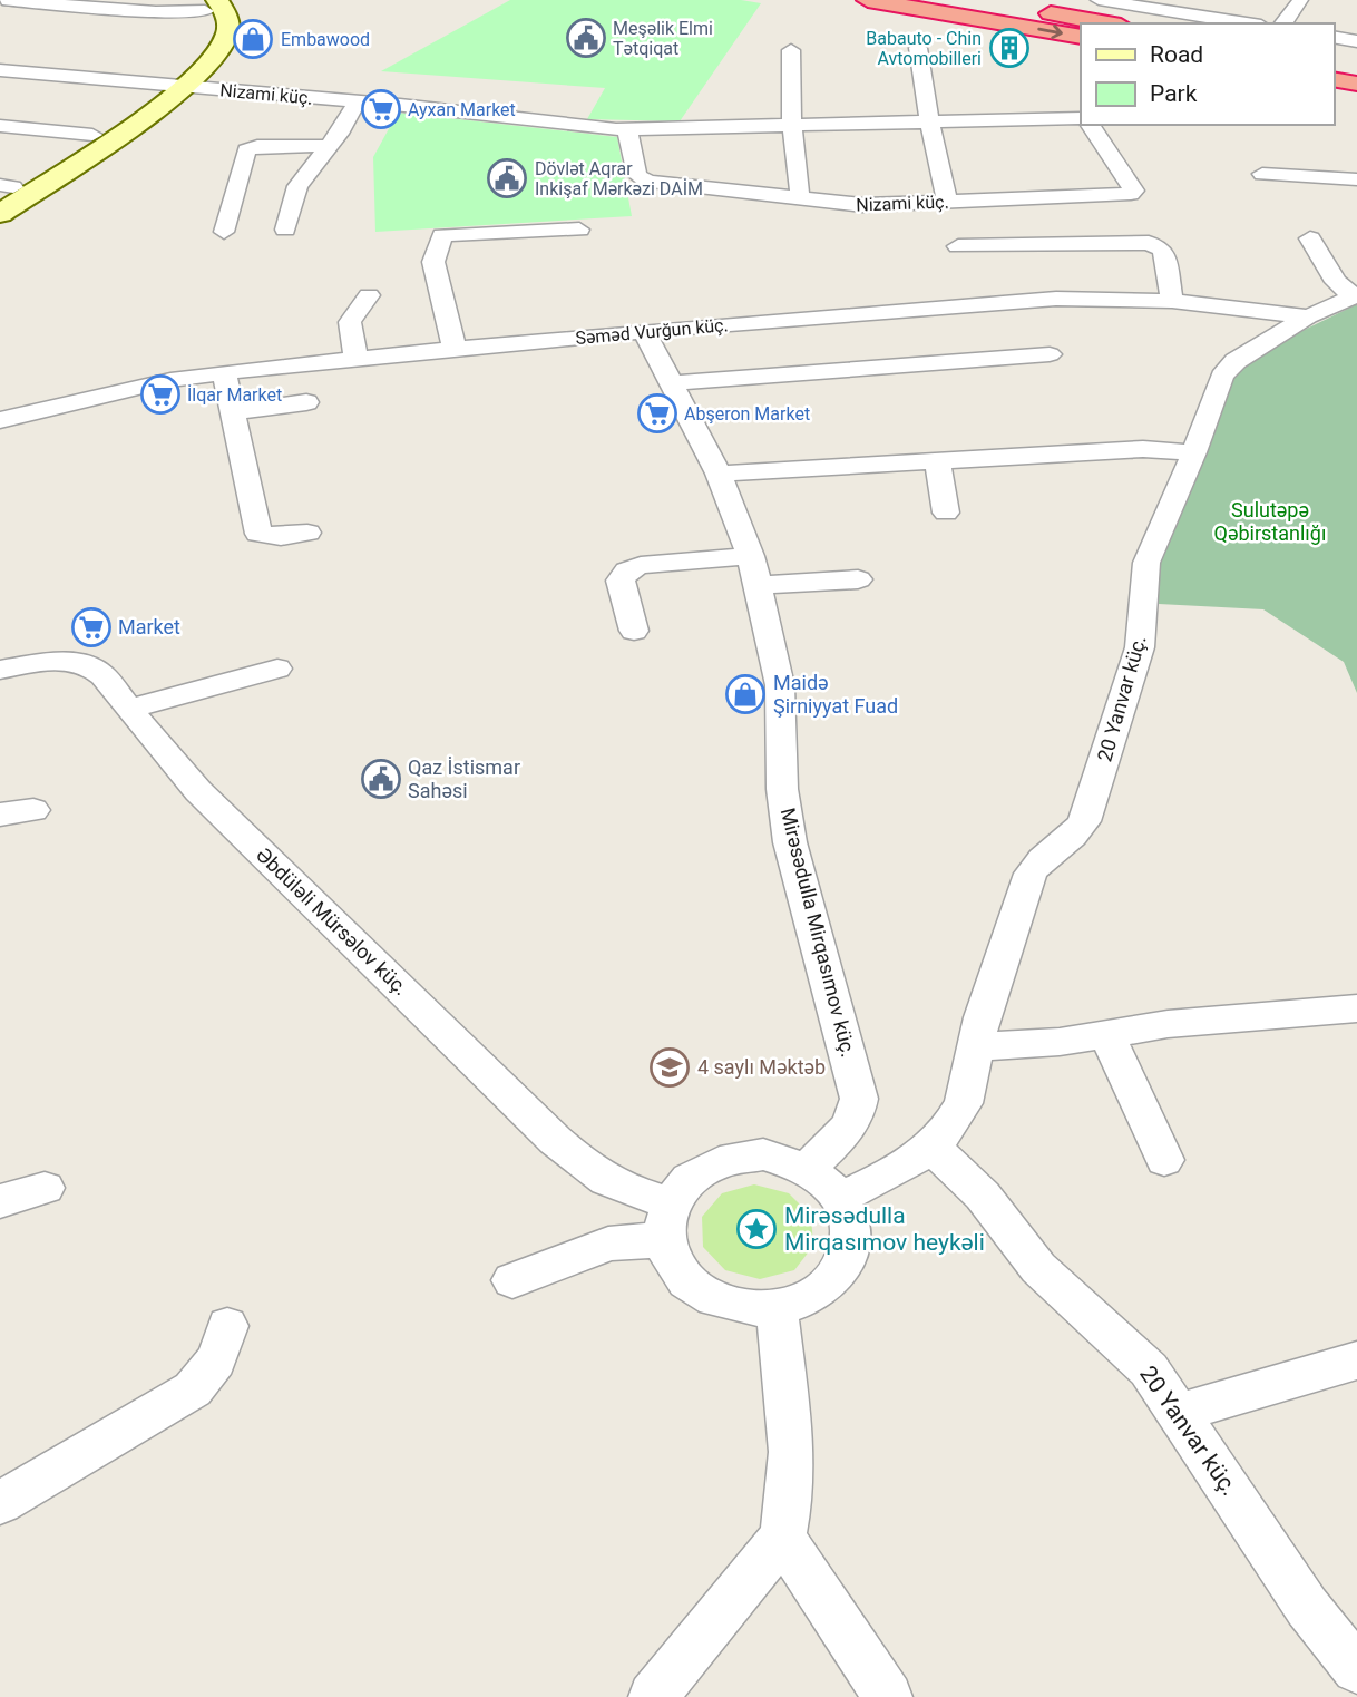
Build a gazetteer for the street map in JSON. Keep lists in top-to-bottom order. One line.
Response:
{"streets":{"street":["Nizami küç.","Səməd Vurğun küç.","20 Yanvar küç.","Əbdüləli Mürsəlov küç.","Mirəsədulla Mirqasımov küç."]},"crossings":[["Səməd Vurğun küç.","20 Yanvar küç."],["Səməd Vurğun küç.","Mirəsədulla Mirqasımov küç."],["20 Yanvar küç.","Əbdüləli Mürsəlov küç."],["20 Yanvar küç.","Mirəsədulla Mirqasımov küç."],["Əbdüləli Mürsəlov küç.","Mirəsədulla Mirqasımov küç."]],"parks":["Sulutəpə Qəbirstanlığı"],"places":{"public building":["Meşəlik Elmi Tətqiqat","Dövlət Aqrar Inkişaf Mərkəzi DAİM","Qaz İstismar Sahəsi"],"shop":["Embawood","Maidə Şirniyyat Fuad"],"building":["Babauto - Chin Avtomobilleri"],"supermarket":["Ayxan Market","İlqar Market","Abşeron Market","Market"],"school or university":["4 saylı Məktəb"],"place":["Mirəsədulla Mirqasımov heykəli"]},"legend":["Road","Park"]}
